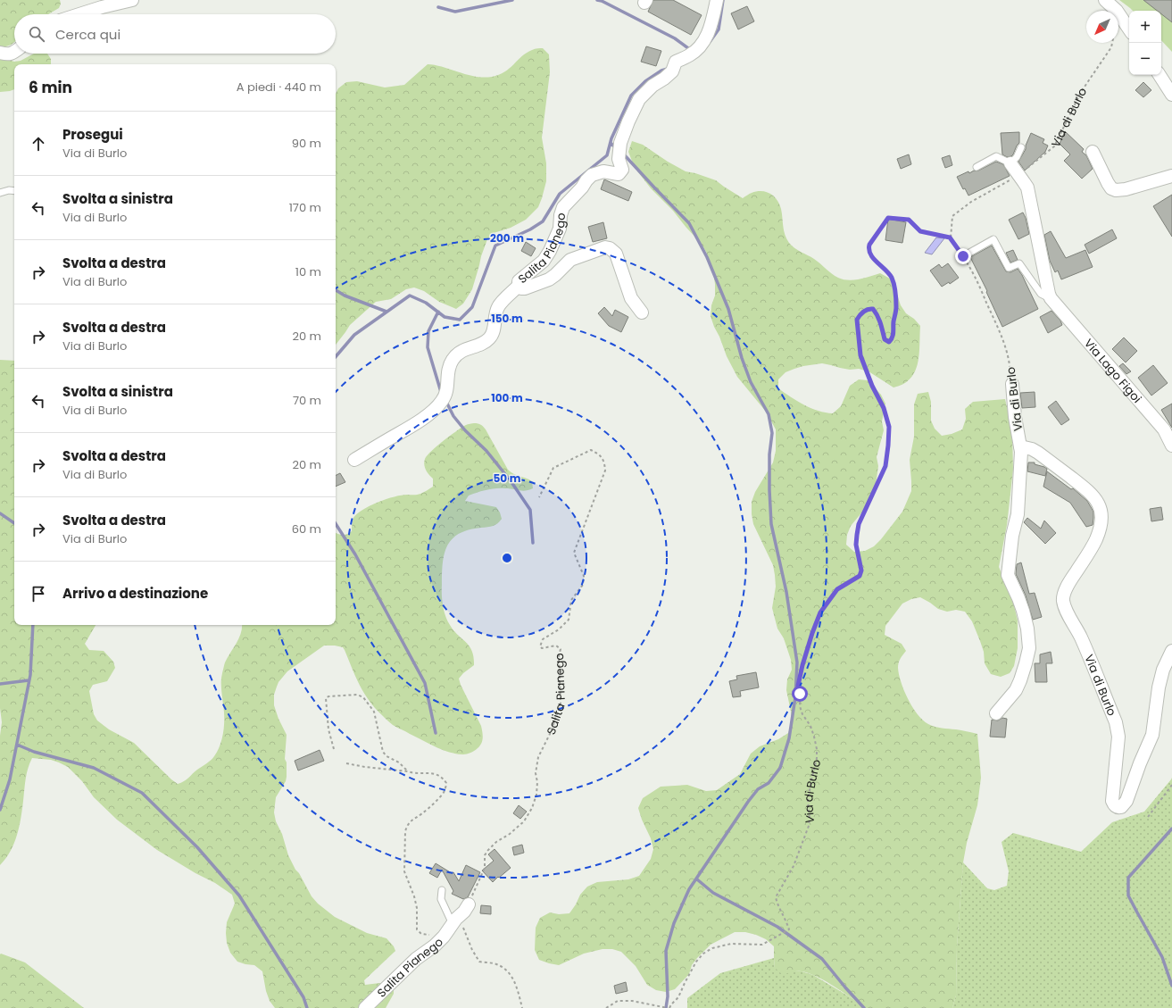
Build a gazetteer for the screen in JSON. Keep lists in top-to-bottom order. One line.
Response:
{"streets":{"street":["Via di Burlo","Salita Pianego","Via Lago Figoi"]},"crossings":[["Via di Burlo","Via Lago Figoi"]],"north":"bottom left","page":{"map_buttons":["+","−"],"search":"Cerca qui","heading":["6 min","A piedi · 440 m"],"list":[["Prosegui","Via di Burlo","90 m"],["Svolta a sinistra","Via di Burlo","170 m"],["Svolta a destra","Via di Burlo","10 m"],["Svolta a destra","Via di Burlo","20 m"],["Svolta a sinistra","Via di Burlo","70 m"],["Svolta a destra","Via di Burlo","20 m"],["Svolta a destra","Via di Burlo","60 m"],"Arrivo a destinazione"]},"rings":["200 m","150 m","100 m","50 m"]}
